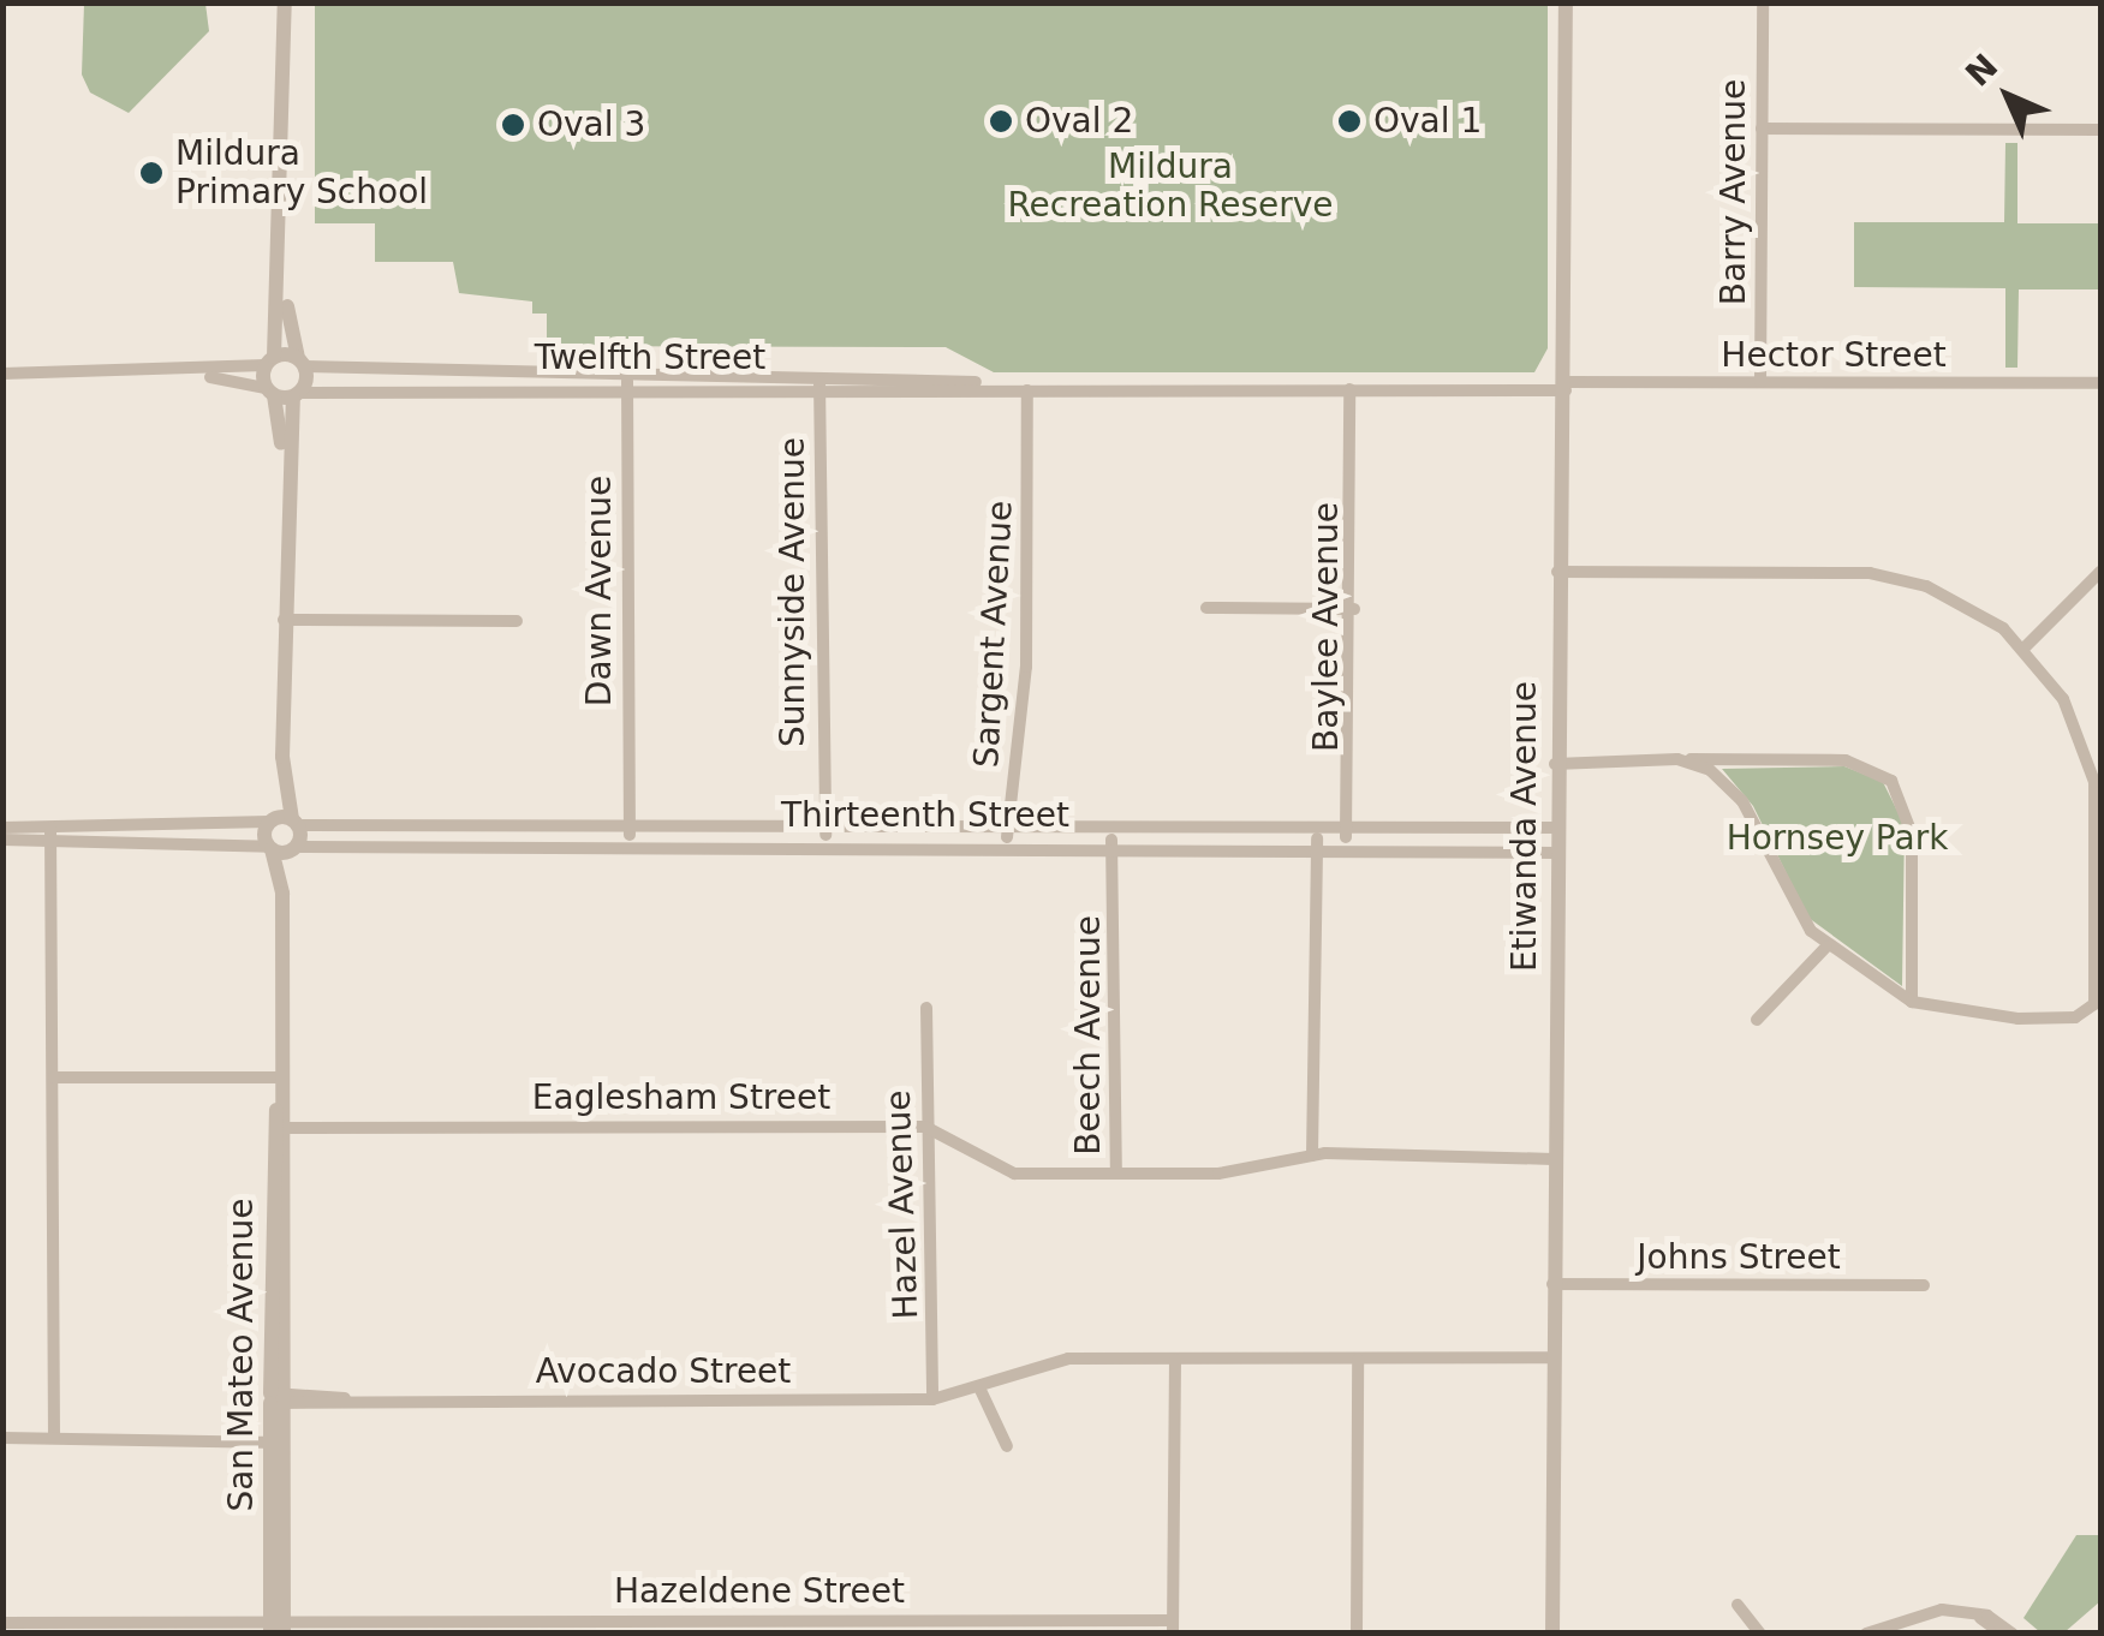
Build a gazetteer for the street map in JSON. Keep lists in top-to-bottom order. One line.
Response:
{"streets":{"street":["Barry Avenue","Hector Street","Twelfth Street","Dawn Avenue","Sunnyside Avenue","Baylee Avenue","Sargent Avenue","Thirteenth Street","Etiwanda Avenue","Beech Avenue","Eaglesham Street","Hazel Avenue","Johns Street","San Mateo Avenue","Avocado Street","Hazeldene Street"]},"crossings":[["Barry Avenue","Hector Street"],["Hector Street","Twelfth Street"],["Hector Street","Etiwanda Avenue"],["Twelfth Street","Dawn Avenue"],["Twelfth Street","Sunnyside Avenue"],["Twelfth Street","Baylee Avenue"],["Twelfth Street","Sargent Avenue"],["Twelfth Street","Etiwanda Avenue"],["Dawn Avenue","Thirteenth Street"],["Sunnyside Avenue","Thirteenth Street"],["Baylee Avenue","Thirteenth Street"],["Sargent Avenue","Thirteenth Street"],["Thirteenth Street","Etiwanda Avenue"],["Thirteenth Street","Beech Avenue"],["Thirteenth Street","San Mateo Avenue"],["Etiwanda Avenue","Johns Street"],["Etiwanda Avenue","Avocado Street"],["Beech Avenue","Eaglesham Street"],["Eaglesham Street","Hazel Avenue"],["Eaglesham Street","San Mateo Avenue"],["Hazel Avenue","Avocado Street"],["San Mateo Avenue","Avocado Street"],["San Mateo Avenue","Hazeldene Street"]],"parks":["Mildura Recreation Reserve","Hornsey Park"],"places":["Oval 2","Oval 1","Oval 3","Mildura Primary School"],"north":"top left"}
